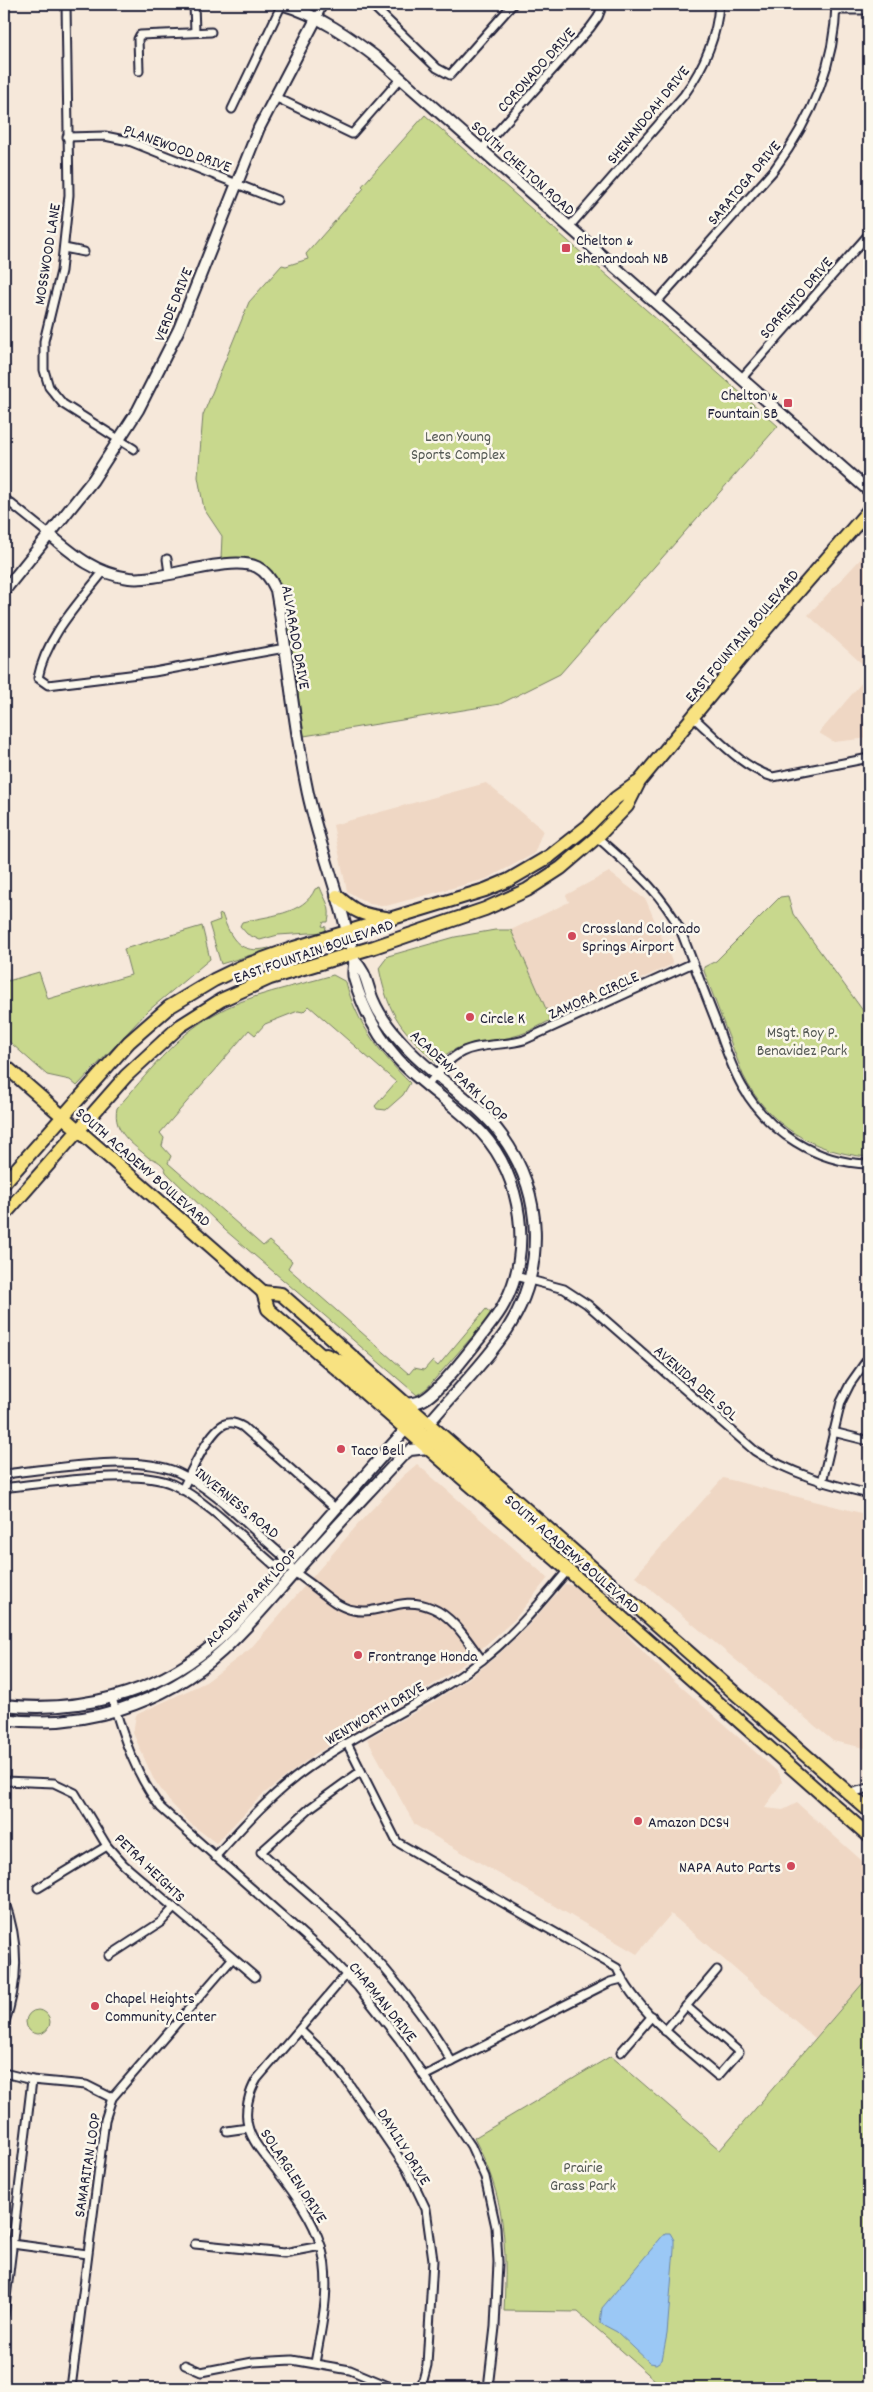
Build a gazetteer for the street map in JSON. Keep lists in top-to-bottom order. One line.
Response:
{"streets":{"highway":["EAST FOUNTAIN BOULEVARD","SOUTH ACADEMY BOULEVARD"],"street":["CORONADO DRIVE","SHENANDOAH DRIVE","PLANEWOOD DRIVE","SOUTH CHELTON ROAD","SARATOGA DRIVE","MOSSWOOD LANE","SORRENTO DRIVE","VERDE DRIVE","ALVARADO DRIVE","ZAMORA CIRCLE","ACADEMY PARK LOOP","AVENIDA DEL SOL","INVERNESS ROAD","WENTWORTH DRIVE","PETRA HEIGHTS","CHAPMAN DRIVE","DAYLILY DRIVE","SAMARITAN LOOP","SOLARGLEN DRIVE"]},"crossings":[["CORONADO DRIVE","SOUTH CHELTON ROAD"],["SHENANDOAH DRIVE","SOUTH CHELTON ROAD"],["PLANEWOOD DRIVE","MOSSWOOD LANE"],["PLANEWOOD DRIVE","VERDE DRIVE"],["SOUTH CHELTON ROAD","SARATOGA DRIVE"],["SOUTH CHELTON ROAD","SORRENTO DRIVE"],["SOUTH CHELTON ROAD","VERDE DRIVE"],["MOSSWOOD LANE","VERDE DRIVE"],["VERDE DRIVE","ALVARADO DRIVE"],["EAST FOUNTAIN BOULEVARD","ALVARADO DRIVE"],["EAST FOUNTAIN BOULEVARD","ACADEMY PARK LOOP"],["EAST FOUNTAIN BOULEVARD","SOUTH ACADEMY BOULEVARD"],["ALVARADO DRIVE","ACADEMY PARK LOOP"],["ZAMORA CIRCLE","ACADEMY PARK LOOP"],["ACADEMY PARK LOOP","SOUTH ACADEMY BOULEVARD"],["ACADEMY PARK LOOP","AVENIDA DEL SOL"],["ACADEMY PARK LOOP","INVERNESS ROAD"],["ACADEMY PARK LOOP","CHAPMAN DRIVE"],["SOUTH ACADEMY BOULEVARD","WENTWORTH DRIVE"],["WENTWORTH DRIVE","CHAPMAN DRIVE"],["PETRA HEIGHTS","SAMARITAN LOOP"],["CHAPMAN DRIVE","SOLARGLEN DRIVE"],["DAYLILY DRIVE","SOLARGLEN DRIVE"]],"parks":["Leon Young Sports Complex","MSgt. Roy P. Benavidez Park","Prairie Grass Park"],"places":{"transit":["Chelton & Shenandoah NB","Chelton & Fountain SB"],"other":["Crossland Colorado Springs Airport","Circle K","Taco Bell","Frontrange Honda","Amazon DCS4","NAPA Auto Parts","Chapel Heights Community Center"]}}
